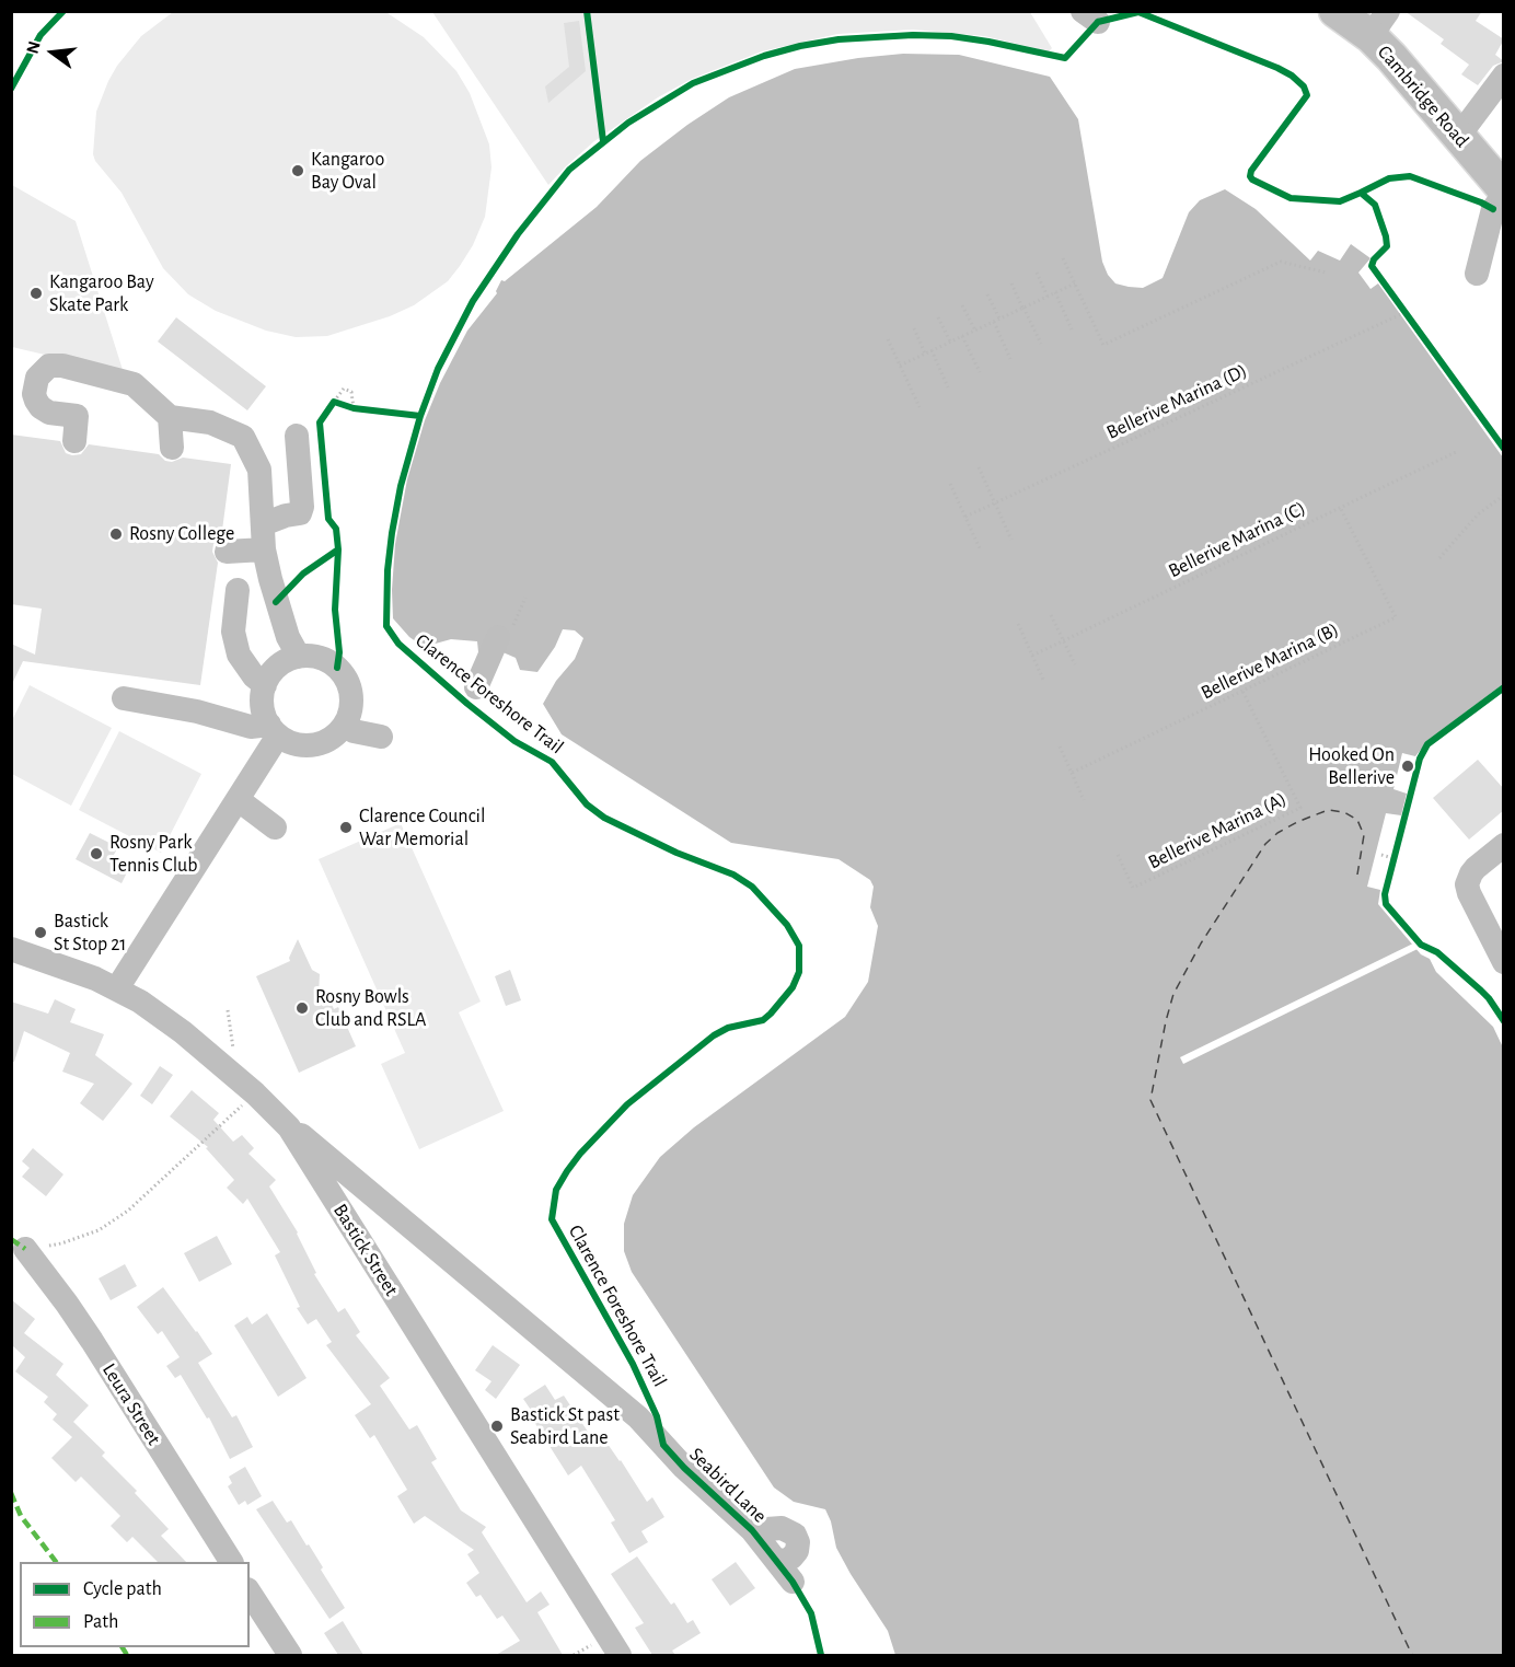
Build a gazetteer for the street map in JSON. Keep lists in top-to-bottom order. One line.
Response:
{"streets":{"main road":["Cambridge Road"],"street":["Bastick Street","Leura Street","Seabird Lane"],"path":["Bellerive Marina (D)","Bellerive Marina (C)","Bellerive Marina (B)","Bellerive Marina (A)"],"cycle path":["Clarence Foreshore Trail"]},"crossings":[["Bellerive Marina (C)","Bellerive Marina (B)"],["Bellerive Marina (B)","Bellerive Marina (A)"],["Bastick Street","Seabird Lane"]],"places":["Kangaroo Bay Oval","Kangaroo Bay Skate Park","Rosny College","Hooked On Bellerive","Clarence Council War Memorial","Rosny Park Tennis Club","Bastick St Stop 21","Rosny Bowls Club and RSLA","Bastick St past Seabird Lane"],"legend":["Cycle path","Path"],"north":"left"}
